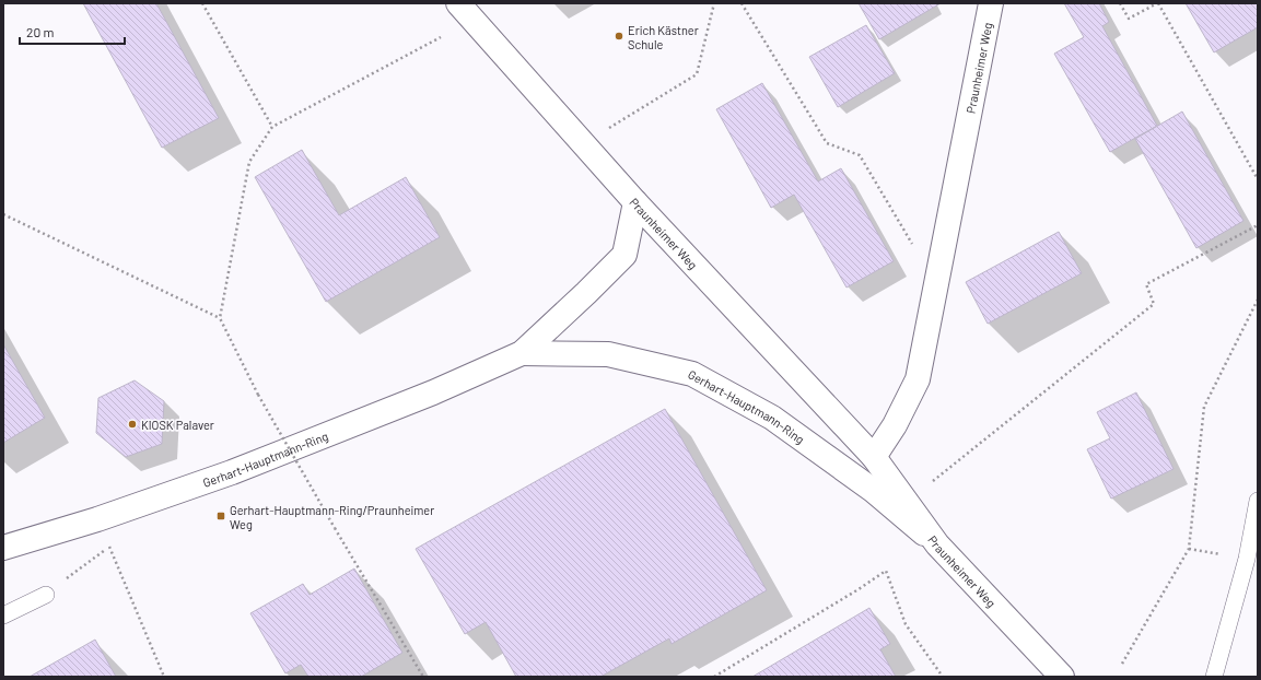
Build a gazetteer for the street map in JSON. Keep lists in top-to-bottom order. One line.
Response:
{"streets":{"street":["Praunheimer Weg","Gerhart-Hauptmann-Ring"]},"crossings":[["Praunheimer Weg","Gerhart-Hauptmann-Ring"]],"places":{"other":["Erich Kästner Schule","KIOSK Palaver"],"transit":["Gerhart-Hauptmann-Ring/Praunheimer Weg"]},"scale_bar":"20 m"}
